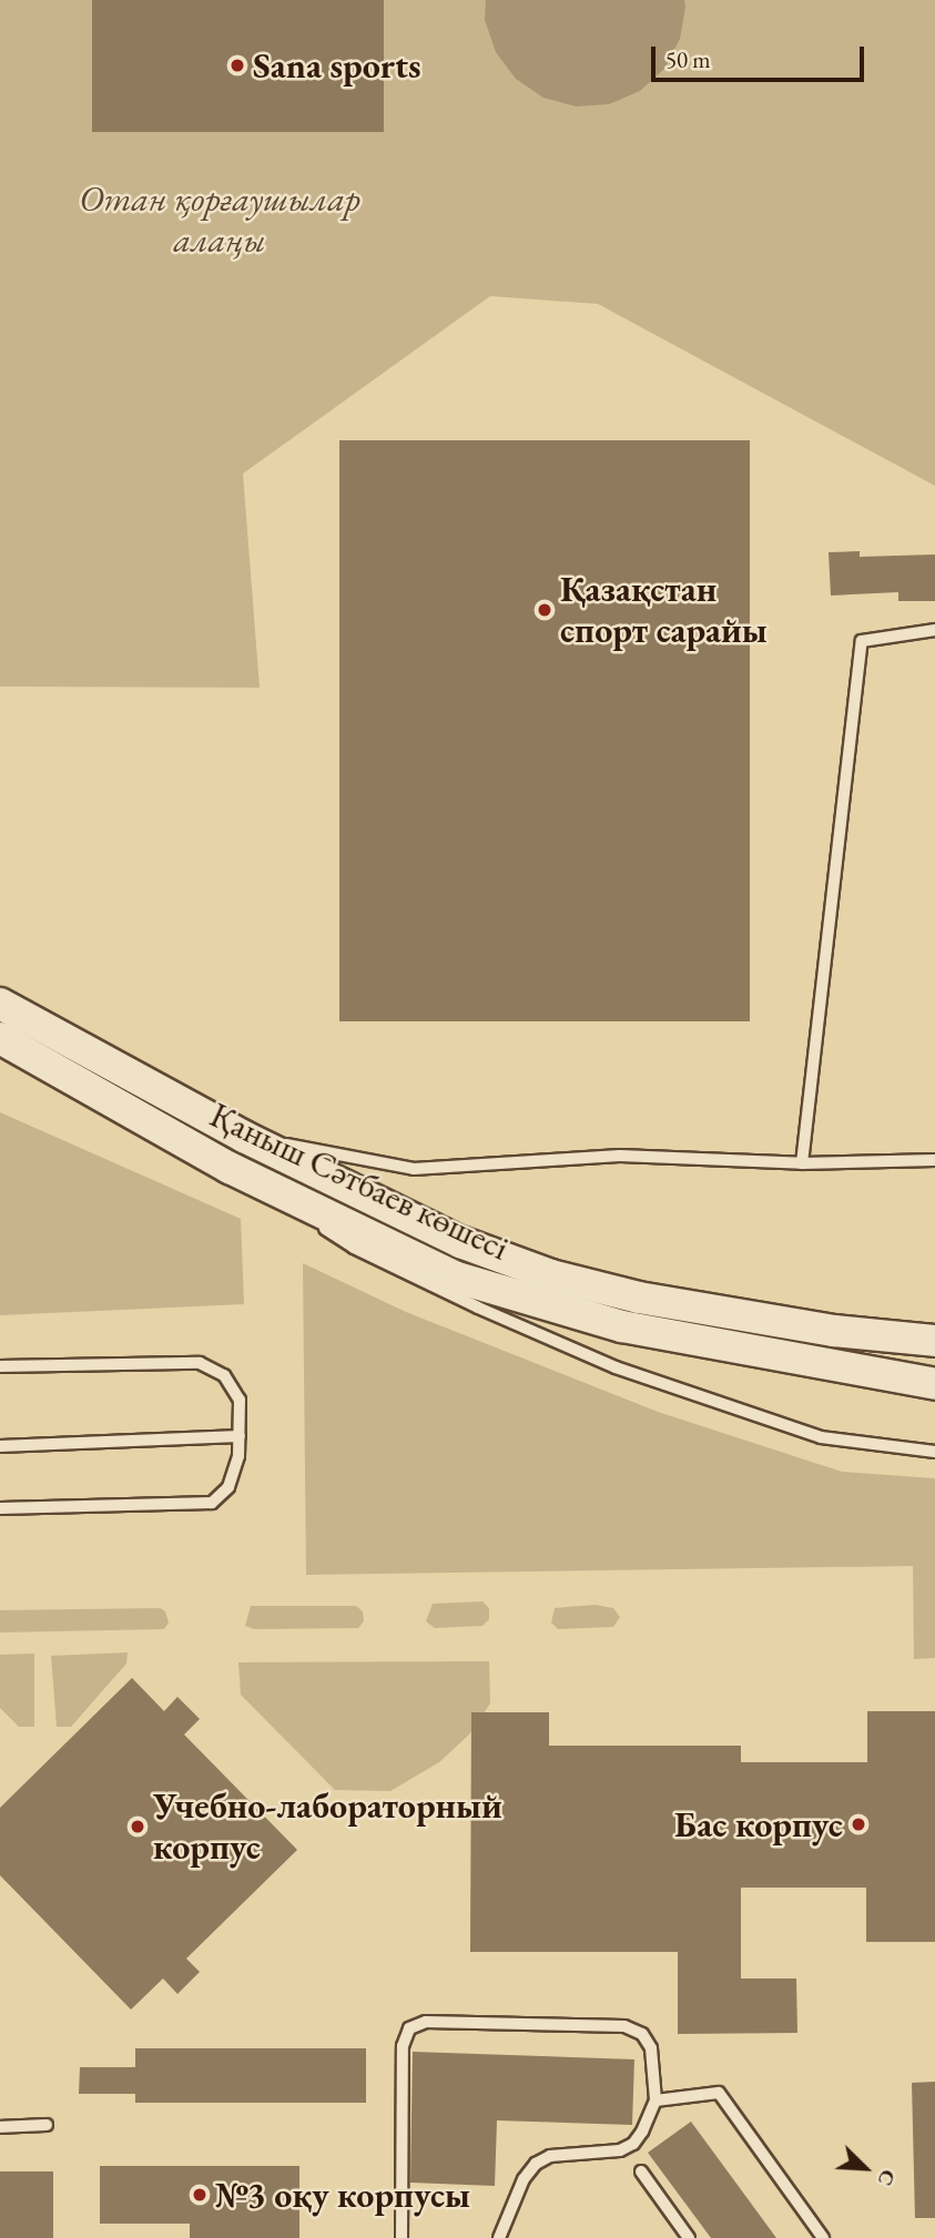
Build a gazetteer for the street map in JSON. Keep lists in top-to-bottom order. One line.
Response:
{"streets":{"main road":["Қаныш Сәтбаев көшесі"]},"parks":["Отан қорғаушылар алаңы"],"places":["Sana sports","Қазақстан спорт сарайы","Бас корпус","Учебно-лабораторный корпус","№3 оқу корпусы"],"scale_bar":"50 m","north":"bottom right"}
